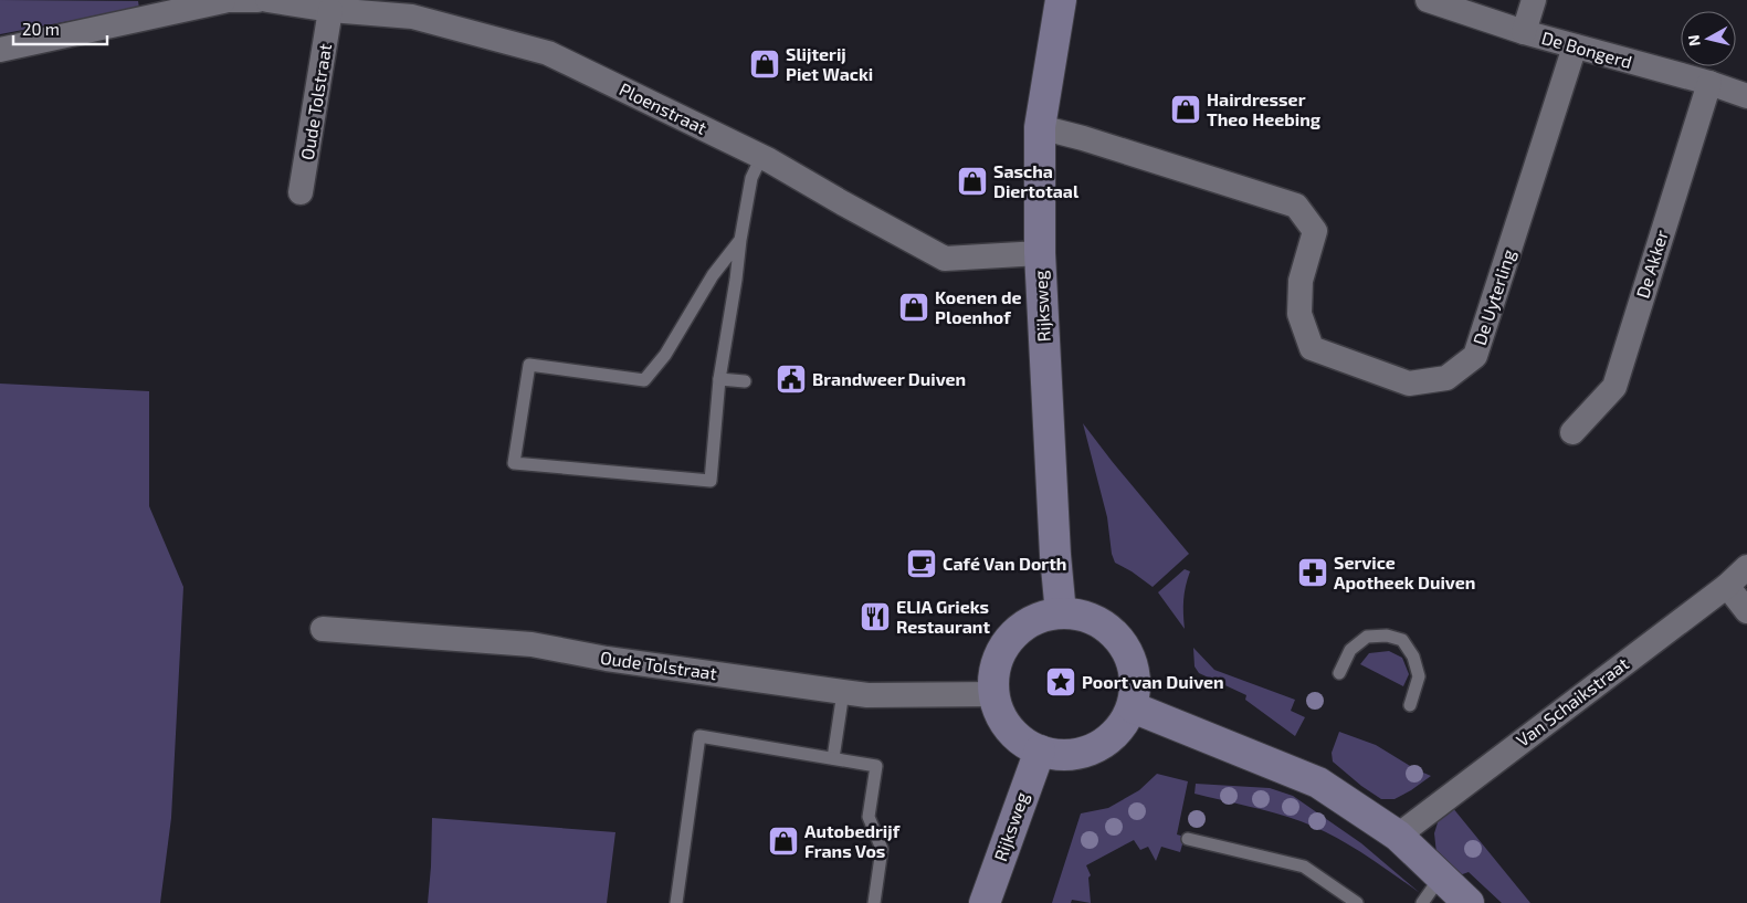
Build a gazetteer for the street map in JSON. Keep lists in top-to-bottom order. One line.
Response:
{"streets":{"street":["De Bongerd","Oude Tolstraat","Ploenstraat","De Akker","De Uyterling","Rijksweg","Van Schaikstraat"]},"crossings":[["De Bongerd","De Akker"],["De Bongerd","De Uyterling"],["Oude Tolstraat","Ploenstraat"],["Oude Tolstraat","Rijksweg"],["Ploenstraat","Rijksweg"],["De Uyterling","Rijksweg"]],"places":{"shop":["Slijterij Piet Wacki","Hairdresser Theo Heebing","Sascha Diertotaal","Koenen de Ploenhof","Autobedrijf Frans Vos"],"public building":["Brandweer Duiven"],"cafe":["Café Van Dorth"],"pharmacy":["Service Apotheek Duiven"],"restaurant":["ELIA Grieks Restaurant"],"place":["Poort van Duiven"]},"scale_bar":"20 m","north":"left"}
